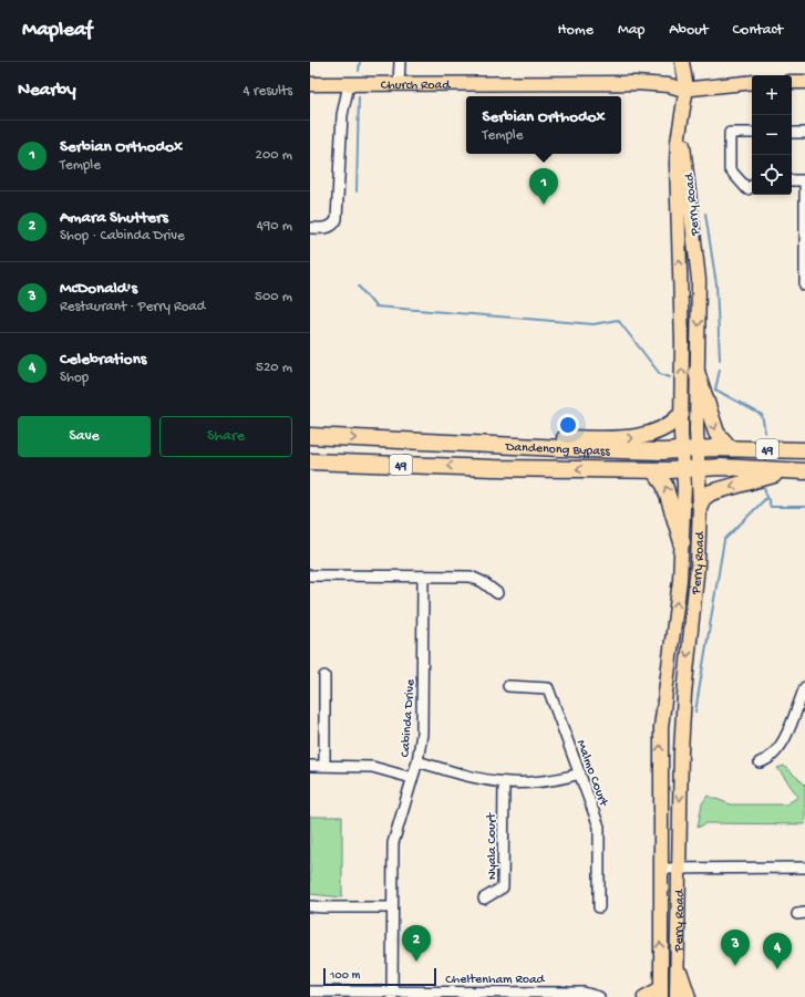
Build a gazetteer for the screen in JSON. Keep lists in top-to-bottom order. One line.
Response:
{"streets":{"highway":["Dandenong Bypass","49"],"main road":["Church Road","Perry Road"],"street":["Cabinda Drive","Malmo Court","Nyala Court","Cheltenham Road"]},"crossings":[["Church Road","Perry Road"],["Perry Road","Dandenong Bypass"],["Cabinda Drive","Cheltenham Road"]],"scale_bar":"100 m","page":{"header":"Mapleaf","nav":["Home","Map","About","Contact"],"heading":["Nearby","4 results"],"map_buttons":["+","−"],"popup":["Serbian Orthodox","Temple"],"list":[{"mark":"1","name":"Serbian Orthodox","note":"Temple","value":"200 m"},{"mark":"2","name":"Amara Shutters","note":"Shop · Cabinda Drive","value":"490 m"},{"mark":"3","name":"McDonald's","note":"Restaurant · Perry Road","value":"500 m"},{"mark":"4","name":"Celebrations","note":"Shop","value":"520 m"}],"pins":["1","2","3","4"],"buttons":["Save","Share"],"scale":"100 m"}}
